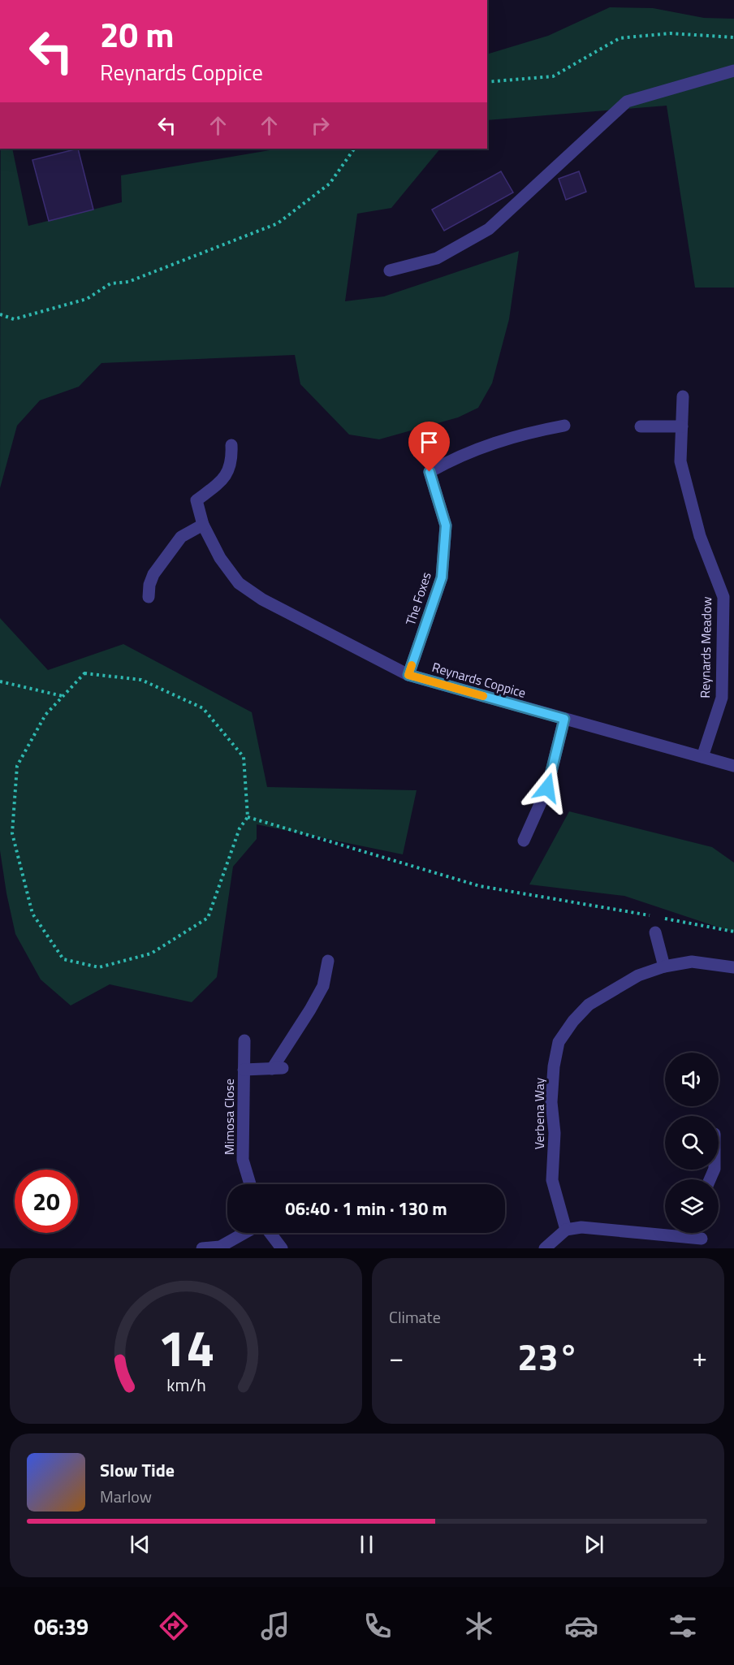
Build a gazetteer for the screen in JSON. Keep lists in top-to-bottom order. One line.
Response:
{"streets":{"street":["The Foxes","Reynards Meadow","Reynards Coppice","Verbena Way","Mimosa Close"]},"crossings":[["The Foxes","Reynards Coppice"],["Reynards Meadow","Reynards Coppice"]],"page":{"turn":["20 m","Reynards Coppice"],"limit":"20","trip":"06:40 · 1 min · 130 m","tile":"Climate","heat":["−","23°","+"],"song":["Slow Tide","Marlow"],"tabs":"06:39","gauge":["14","km/h"]}}
